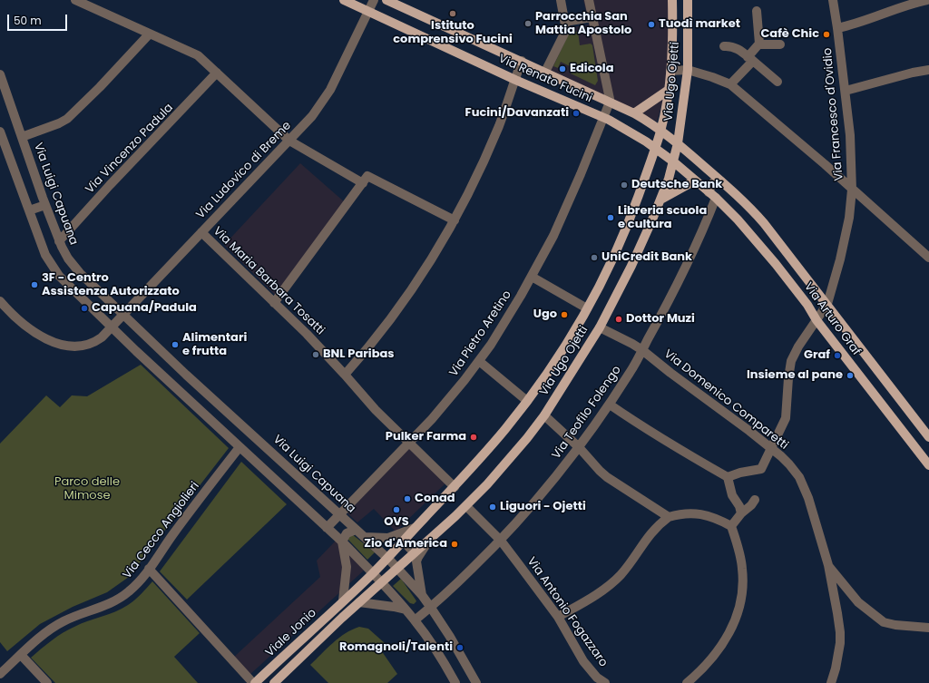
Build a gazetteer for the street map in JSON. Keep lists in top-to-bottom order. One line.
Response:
{"streets":{"main road":["Via Renato Fucini","Via Ugo Ojetti","Via Arturo Graf","Viale Jonio"],"street":["Via Francesco d'Ovidio","Via Vincenzo Padula","Via Ludovico di Breme","Via Luigi Capuana","Via Maria Barbara Tosatti","Via Pietro Aretino","Via Domenico Comparetti","Via Teofilo Folengo","Via Cecco Angiolieri","Via Antonio Fogazzaro"]},"crossings":[["Via Renato Fucini","Via Ugo Ojetti"],["Via Renato Fucini","Via Ludovico di Breme"],["Via Renato Fucini","Via Arturo Graf"],["Via Renato Fucini","Via Pietro Aretino"],["Via Ugo Ojetti","Via Maria Barbara Tosatti"],["Via Ugo Ojetti","Via Arturo Graf"],["Via Ugo Ojetti","Via Domenico Comparetti"],["Via Ugo Ojetti","Via Antonio Fogazzaro"],["Via Ugo Ojetti","Viale Jonio"],["Via Francesco d'Ovidio","Via Arturo Graf"],["Via Francesco d'Ovidio","Via Domenico Comparetti"],["Via Vincenzo Padula","Via Luigi Capuana"],["Via Ludovico di Breme","Via Luigi Capuana"],["Via Ludovico di Breme","Via Maria Barbara Tosatti"],["Via Luigi Capuana","Via Pietro Aretino"],["Via Maria Barbara Tosatti","Via Pietro Aretino"],["Via Arturo Graf","Via Teofilo Folengo"],["Via Domenico Comparetti","Via Teofilo Folengo"],["Via Teofilo Folengo","Via Antonio Fogazzaro"]],"parks":["Parco delle Mimose"],"places":["Istituto comprensivo Fucini","Parrocchia San Mattia Apostolo","Tuodì market","Cafè Chic","Edicola","Fucini/Davanzati","Deutsche Bank","Libreria scuola e cultura","UniCredit Bank","3F - Centro Assistenza Autorizzato","Capuana/Padula","Ugo","Dottor Muzi","Alimentari e frutta","BNL Paribas","Graf","Insieme al pane","Pulker Farma","Conad","Liguori - Ojetti","OVS","Zio d'America","Romagnoli/Talenti"],"scale_bar":"50 m"}
